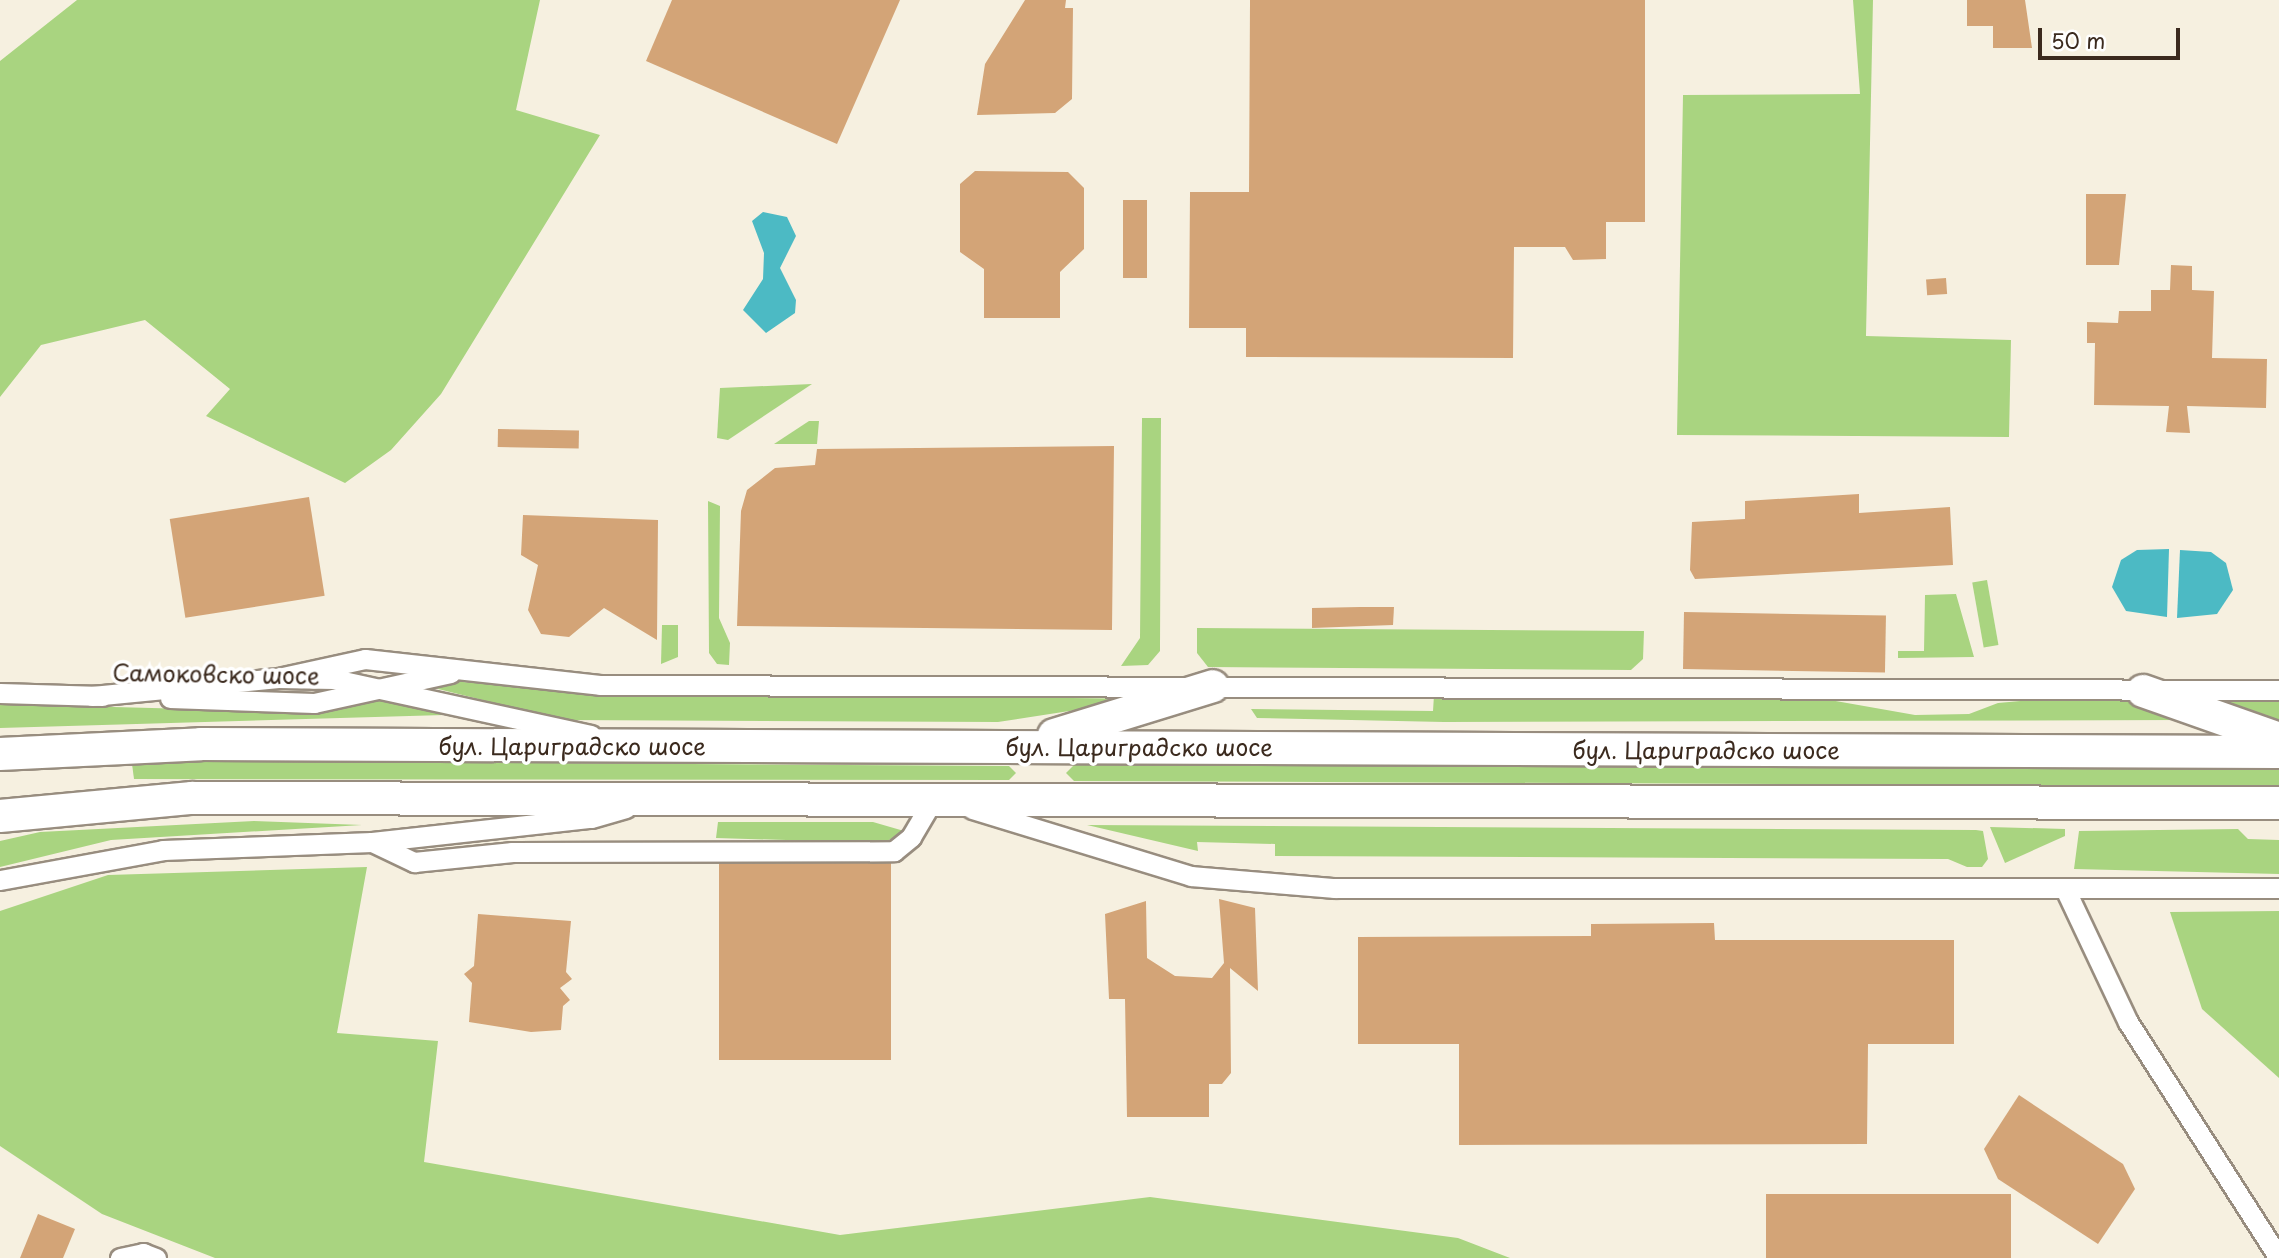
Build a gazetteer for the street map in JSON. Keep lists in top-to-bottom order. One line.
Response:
{"streets":{"highway":["бул. Цариградско шосе"],"street":["Самоковско шосе"]},"crossings":[["Самоковско шосе","бул. Цариградско шосе"]],"scale_bar":"50 m"}
